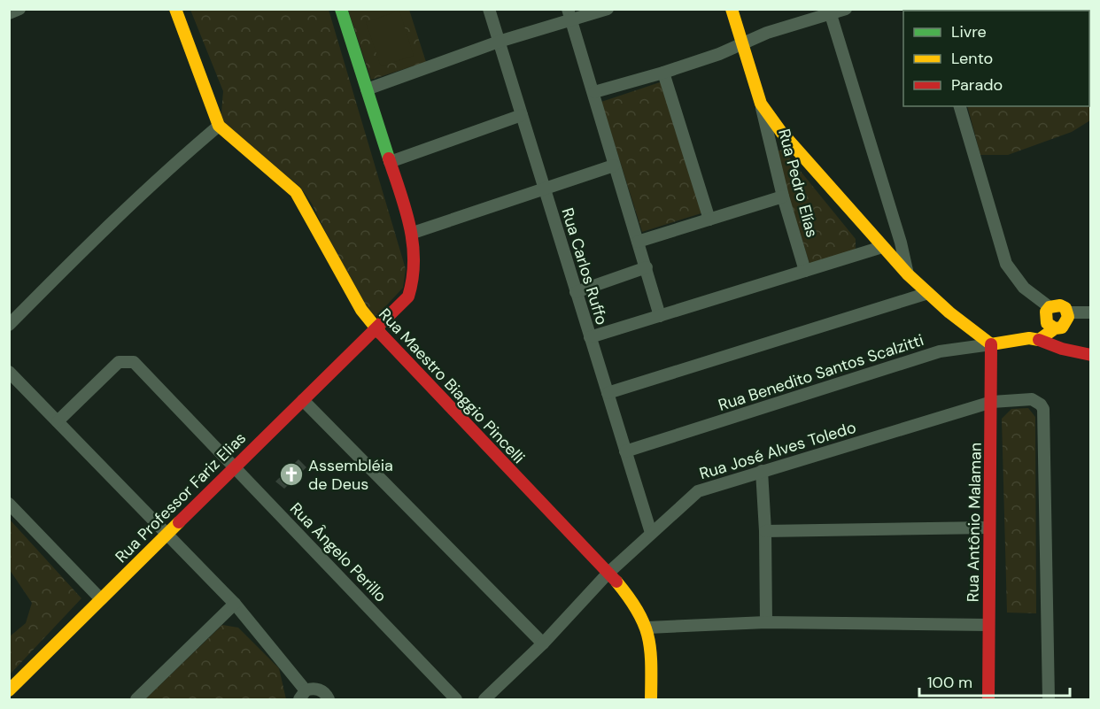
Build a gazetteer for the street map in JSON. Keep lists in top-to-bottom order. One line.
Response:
{"streets":{"street":["Rua Pedro Elías","Rua Carlos Ruffo","Rua Benedito Santos Scalzitti","Rua Maestro Biaggio Pincelli","Rua José Alves Toledo","Rua Professor Fariz Elias","Rua Antônio Malaman","Rua Ângelo Perillo"]},"crossings":[["Rua Pedro Elías","Rua Benedito Santos Scalzitti"],["Rua Pedro Elías","Rua Antônio Malaman"],["Rua Carlos Ruffo","Rua Benedito Santos Scalzitti"],["Rua Carlos Ruffo","Rua José Alves Toledo"],["Rua Benedito Santos Scalzitti","Rua Antônio Malaman"],["Rua Maestro Biaggio Pincelli","Rua José Alves Toledo"],["Rua Maestro Biaggio Pincelli","Rua Professor Fariz Elias"],["Rua José Alves Toledo","Rua Antônio Malaman"],["Rua Professor Fariz Elias","Rua Ângelo Perillo"]],"places":{"church":["Assembléia de Deus"]},"legend":["Livre","Lento","Parado"],"scale_bar":"100 m"}
